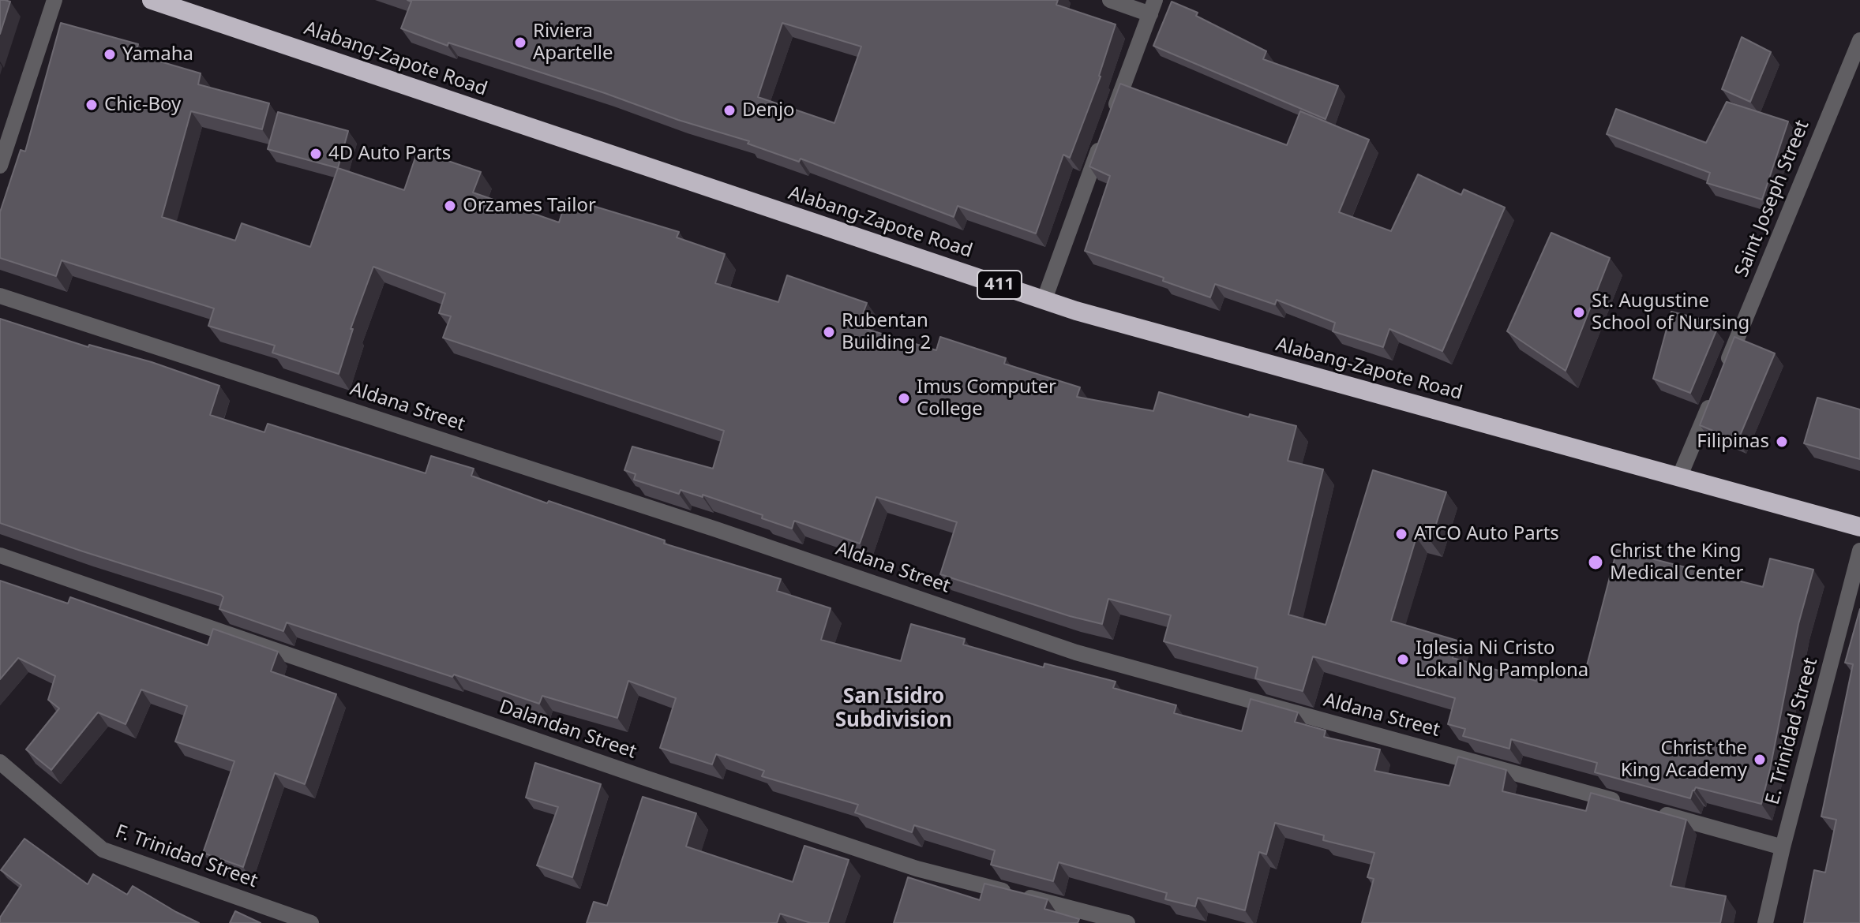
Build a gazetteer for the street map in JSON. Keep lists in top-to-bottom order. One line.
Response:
{"streets":{"highway":["Alabang-Zapote Road","411"],"street":["Saint Joseph Street","Aldana Street","Dalandan Street","E. Trinidad Street","F. Trinidad Street"]},"districts":["San Isidro Subdivision"],"places":["Riviera Apartelle","Yamaha","Chic-Boy","Denjo","4D Auto Parts","Orzames Tailor","St. Augustine School of Nursing","Rubentan Building 2","Imus Computer College","Filipinas","ATCO Auto Parts","Christ the King Medical Center","Iglesia Ni Cristo Lokal Ng Pamplona","Christ the King Academy"]}
